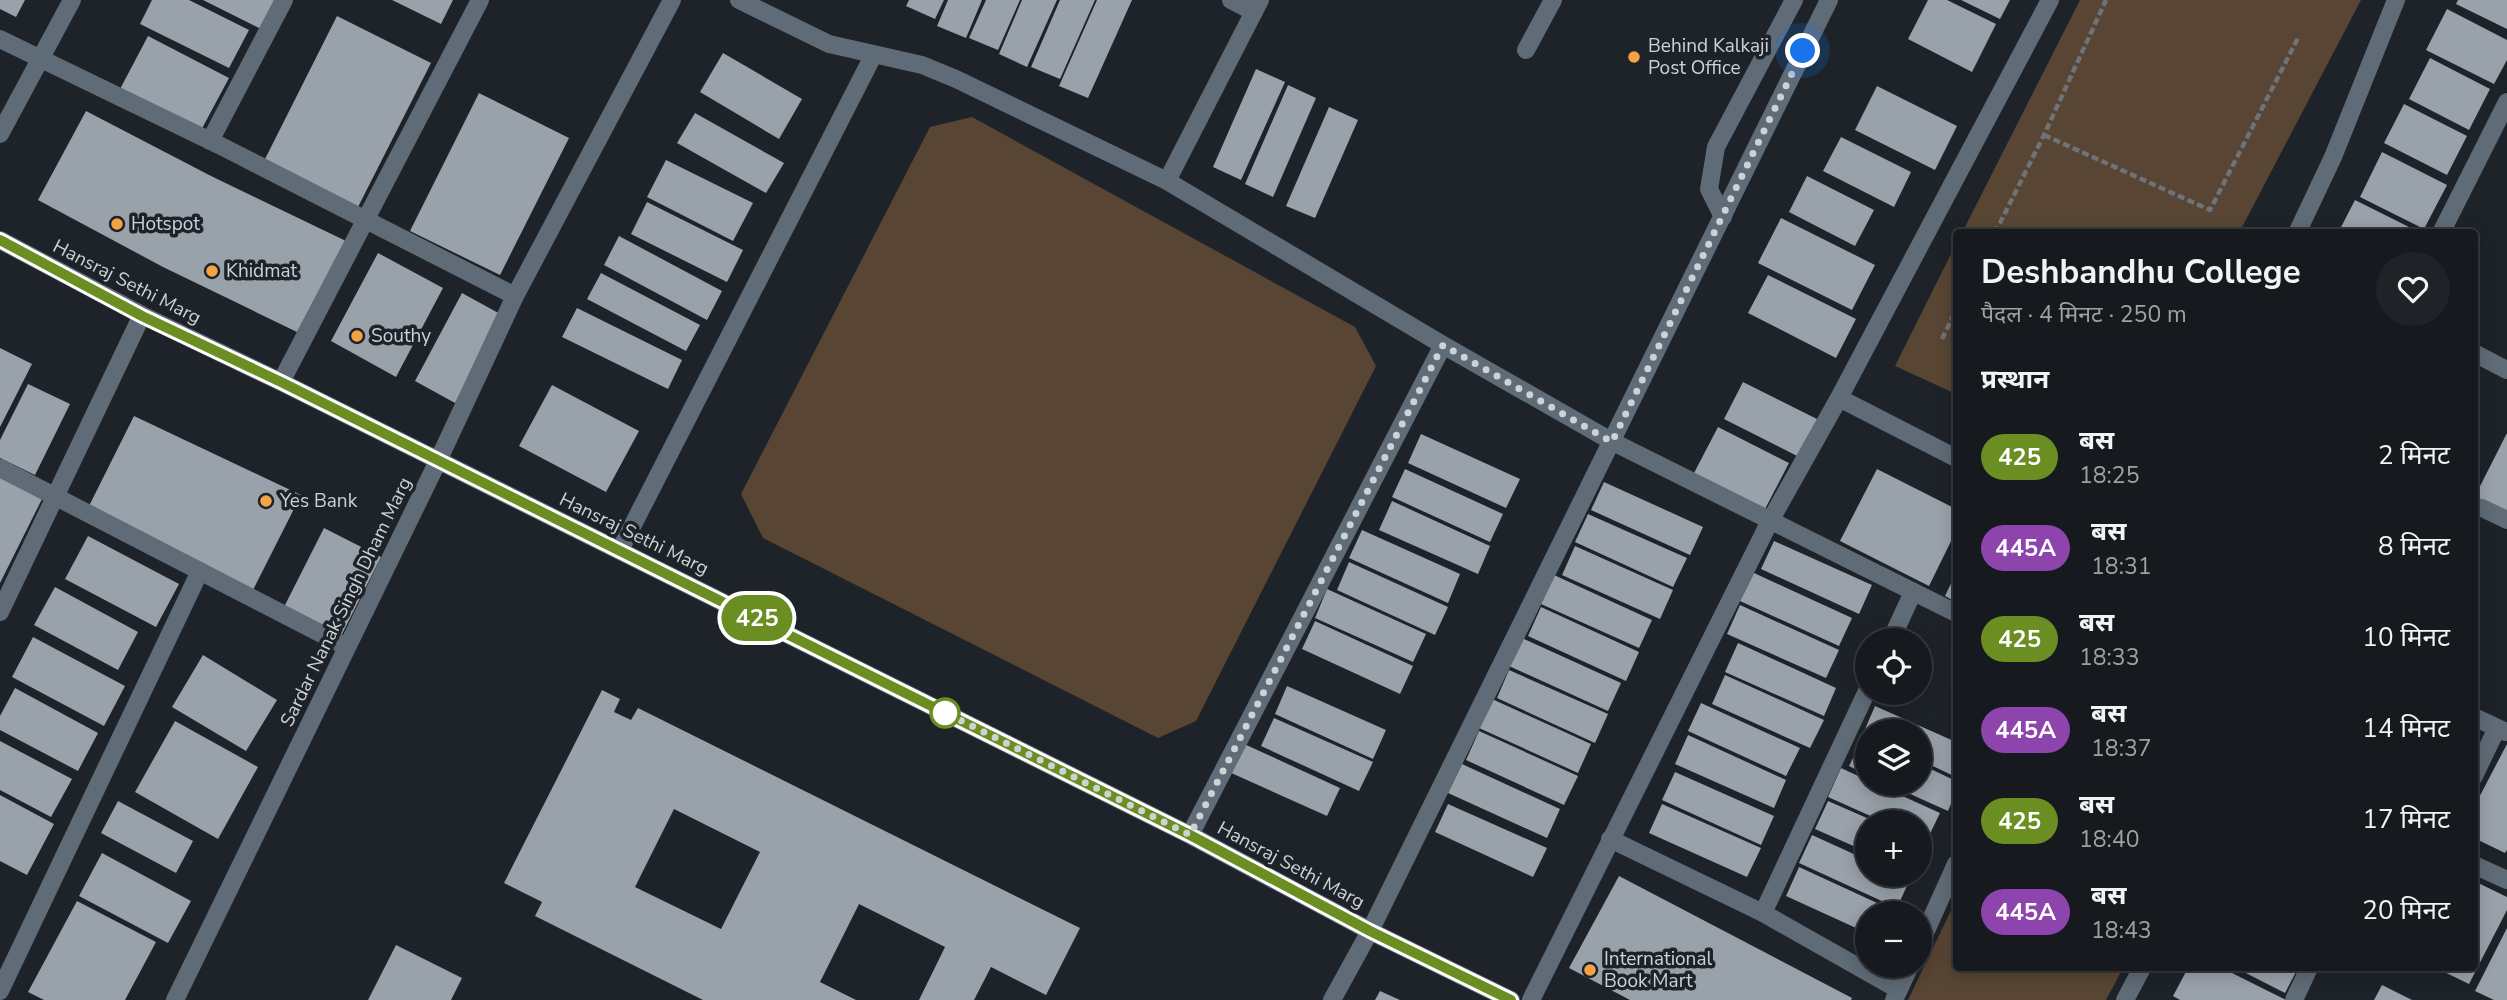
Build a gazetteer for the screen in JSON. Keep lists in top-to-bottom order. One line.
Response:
{"streets":{"street":["Hansraj Sethi Marg","Sardar Nanak Singh Dham Marg"]},"crossings":[["Hansraj Sethi Marg","Sardar Nanak Singh Dham Marg"]],"places":["Behind Kalkaji Post Office","Hotspot","Khidmat","Southy","Yes Bank","International Book Mart"],"lines":["bus line 425"],"page":{"on_map":"425","heading":[["Deshbandhu College","पैदल · 4 मिनट · 250 m"],"प्रस्थान"],"list":[{"mark":"425","name":"बस","note":"18:25","value":"2 मिनट"},{"mark":"445A","name":"बस","note":"18:31","value":"8 मिनट"},{"mark":"425","name":"बस","note":"18:33","value":"10 मिनट"},{"mark":"445A","name":"बस","note":"18:37","value":"14 मिनट"},{"mark":"425","name":"बस","note":"18:40","value":"17 मिनट"},{"mark":"445A","name":"बस","note":"18:43","value":"20 मिनट"}],"map_buttons":["+","−"]}}
